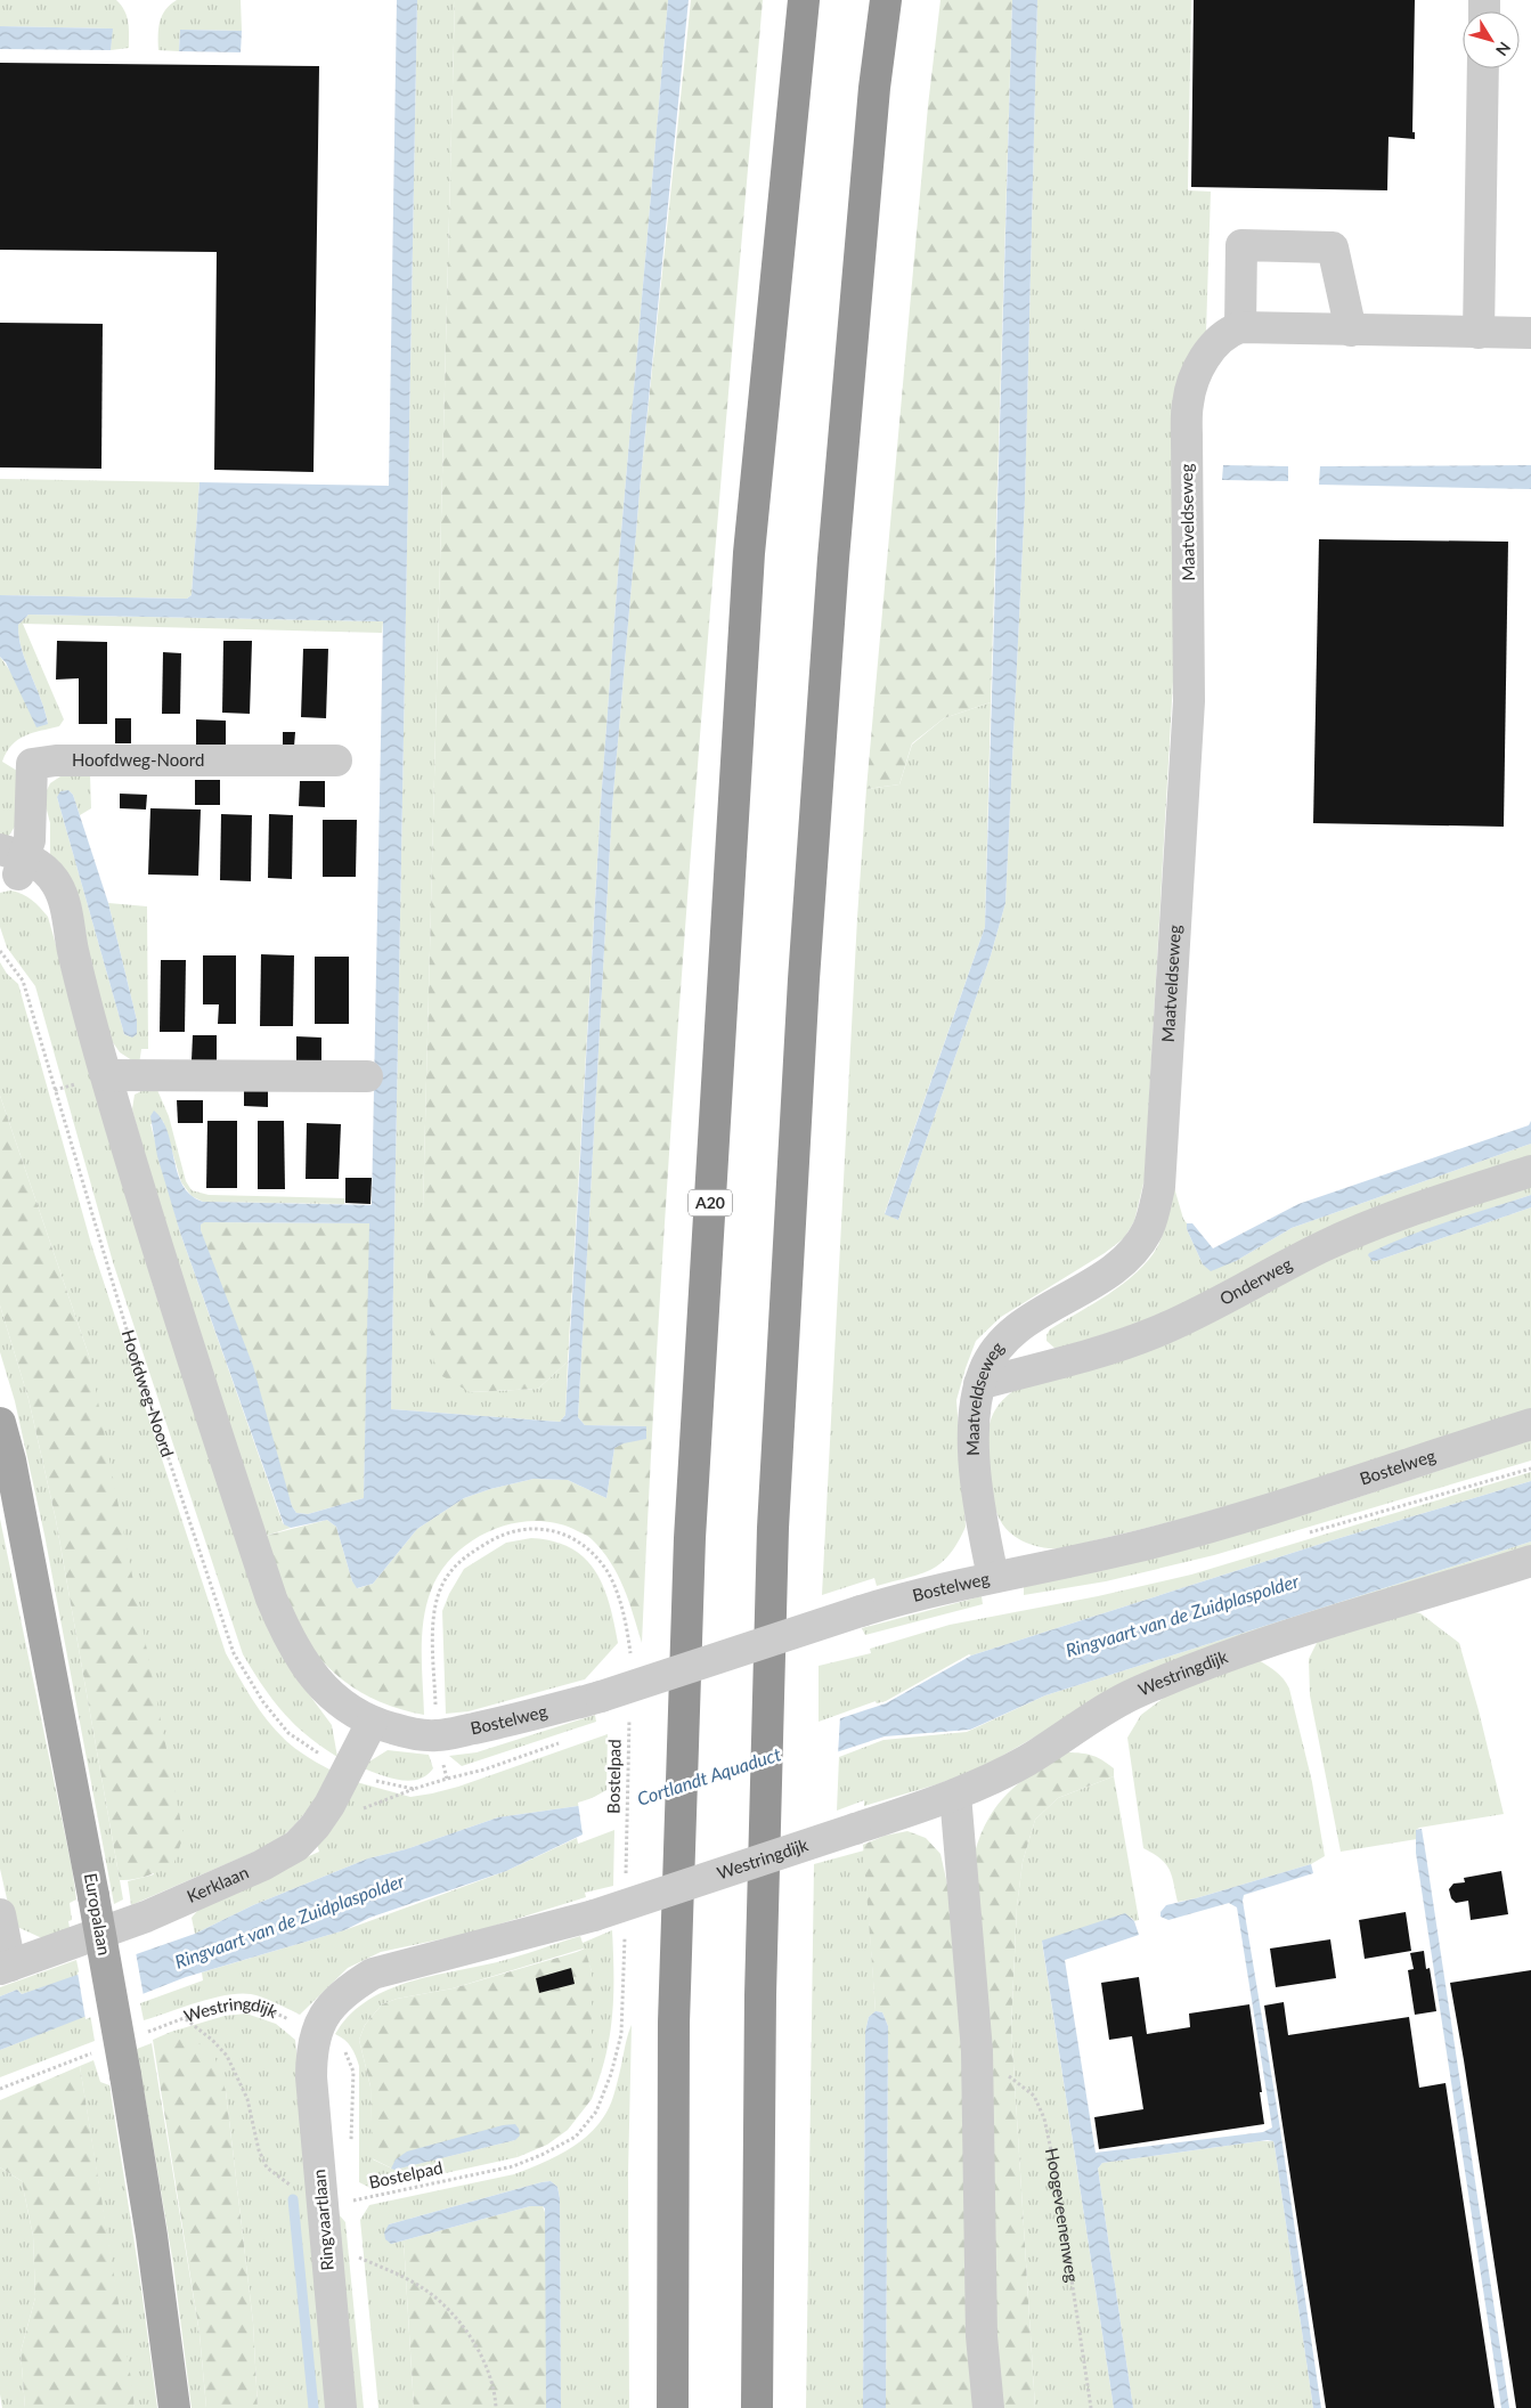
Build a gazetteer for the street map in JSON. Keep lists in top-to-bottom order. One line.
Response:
{"streets":{"highway":["A20"],"main road":["Europalaan"],"street":["Maatveldseweg","Hoofdweg-Noord","Onderweg","Bostelweg","Westringdijk","Kerklaan","Ringvaartlaan"],"path":["Bostelpad","Hoogeveenenweg"]},"crossings":[["Maatveldseweg","Onderweg"],["Maatveldseweg","Bostelweg"],["Hoofdweg-Noord","Bostelweg"],["Hoofdweg-Noord","Kerklaan"],["Bostelweg","Kerklaan"],["Westringdijk","Ringvaartlaan"],["Bostelpad","Ringvaartlaan"]],"water":["Ringvaart van de Zuidplaspolder","Cortlandt Aquaduct"],"north":"bottom right"}
